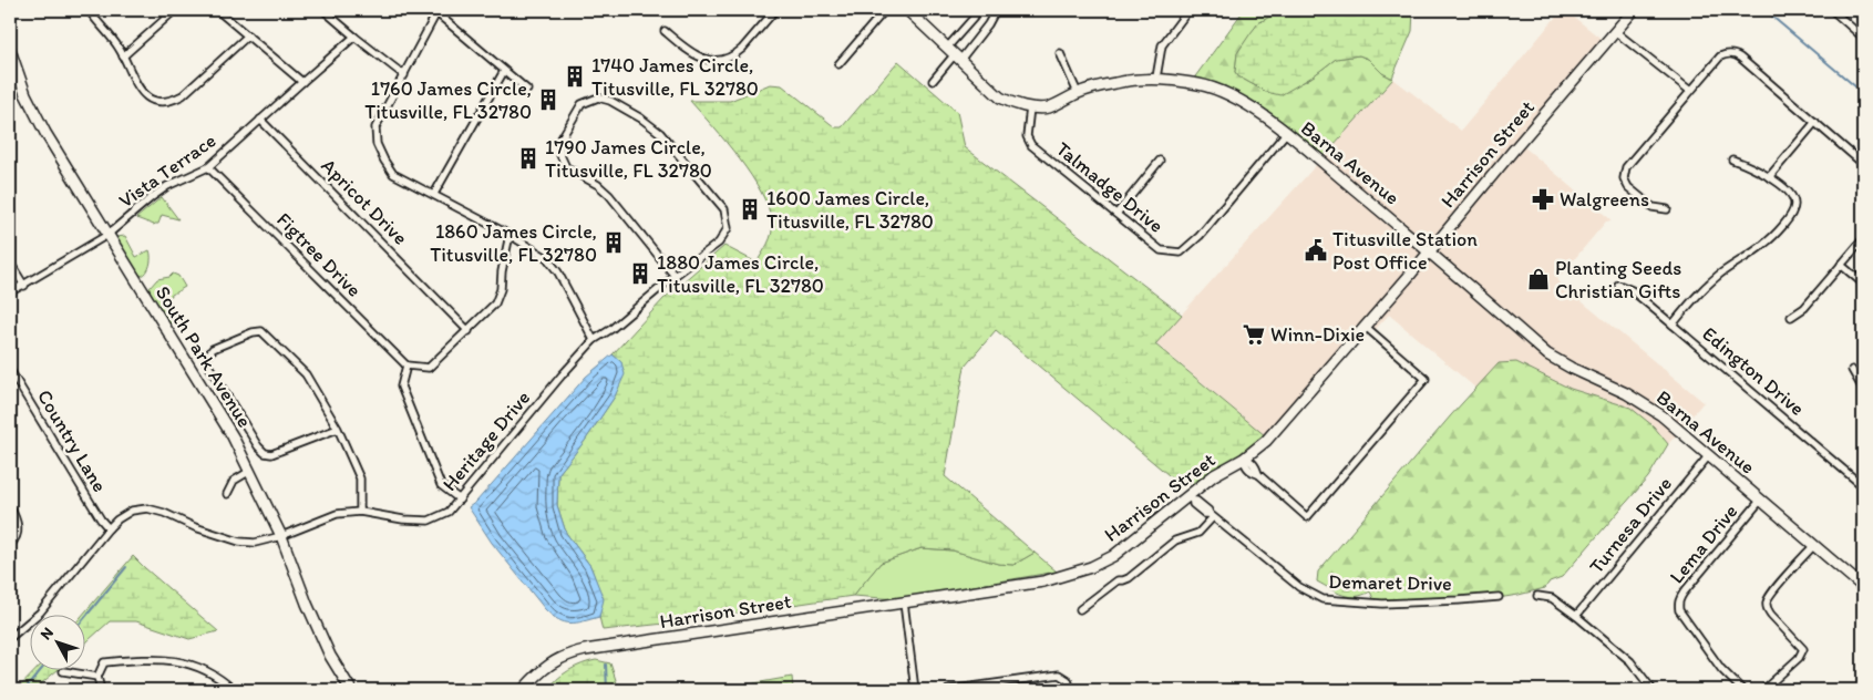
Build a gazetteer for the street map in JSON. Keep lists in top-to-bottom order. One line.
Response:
{"streets":{"street":["Harrison Street","Barna Avenue","Vista Terrace","Talmadge Drive","Apricot Drive","Figtree Drive","South Park Avenue","Edington Drive","Country Lane","Heritage Drive","Turnesa Drive","Lema Drive","Demaret Drive"]},"crossings":[["Harrison Street","Barna Avenue"],["Harrison Street","Demaret Drive"],["Barna Avenue","Talmadge Drive"],["Barna Avenue","Turnesa Drive"],["Barna Avenue","Lema Drive"],["Vista Terrace","Apricot Drive"],["Vista Terrace","Figtree Drive"],["Vista Terrace","South Park Avenue"],["South Park Avenue","Heritage Drive"],["Country Lane","Heritage Drive"]],"places":{"building":["1740 James Circle, Titusville, FL 32780","1760 James Circle, Titusville, FL 32780","1790 James Circle, Titusville, FL 32780","1600 James Circle, Titusville, FL 32780","1860 James Circle, Titusville, FL 32780","1880 James Circle, Titusville, FL 32780"],"pharmacy":["Walgreens"],"public building":["Titusville Station Post Office"],"shop":["Planting Seeds Christian Gifts"],"supermarket":["Winn-Dixie"]},"north":"top left"}
